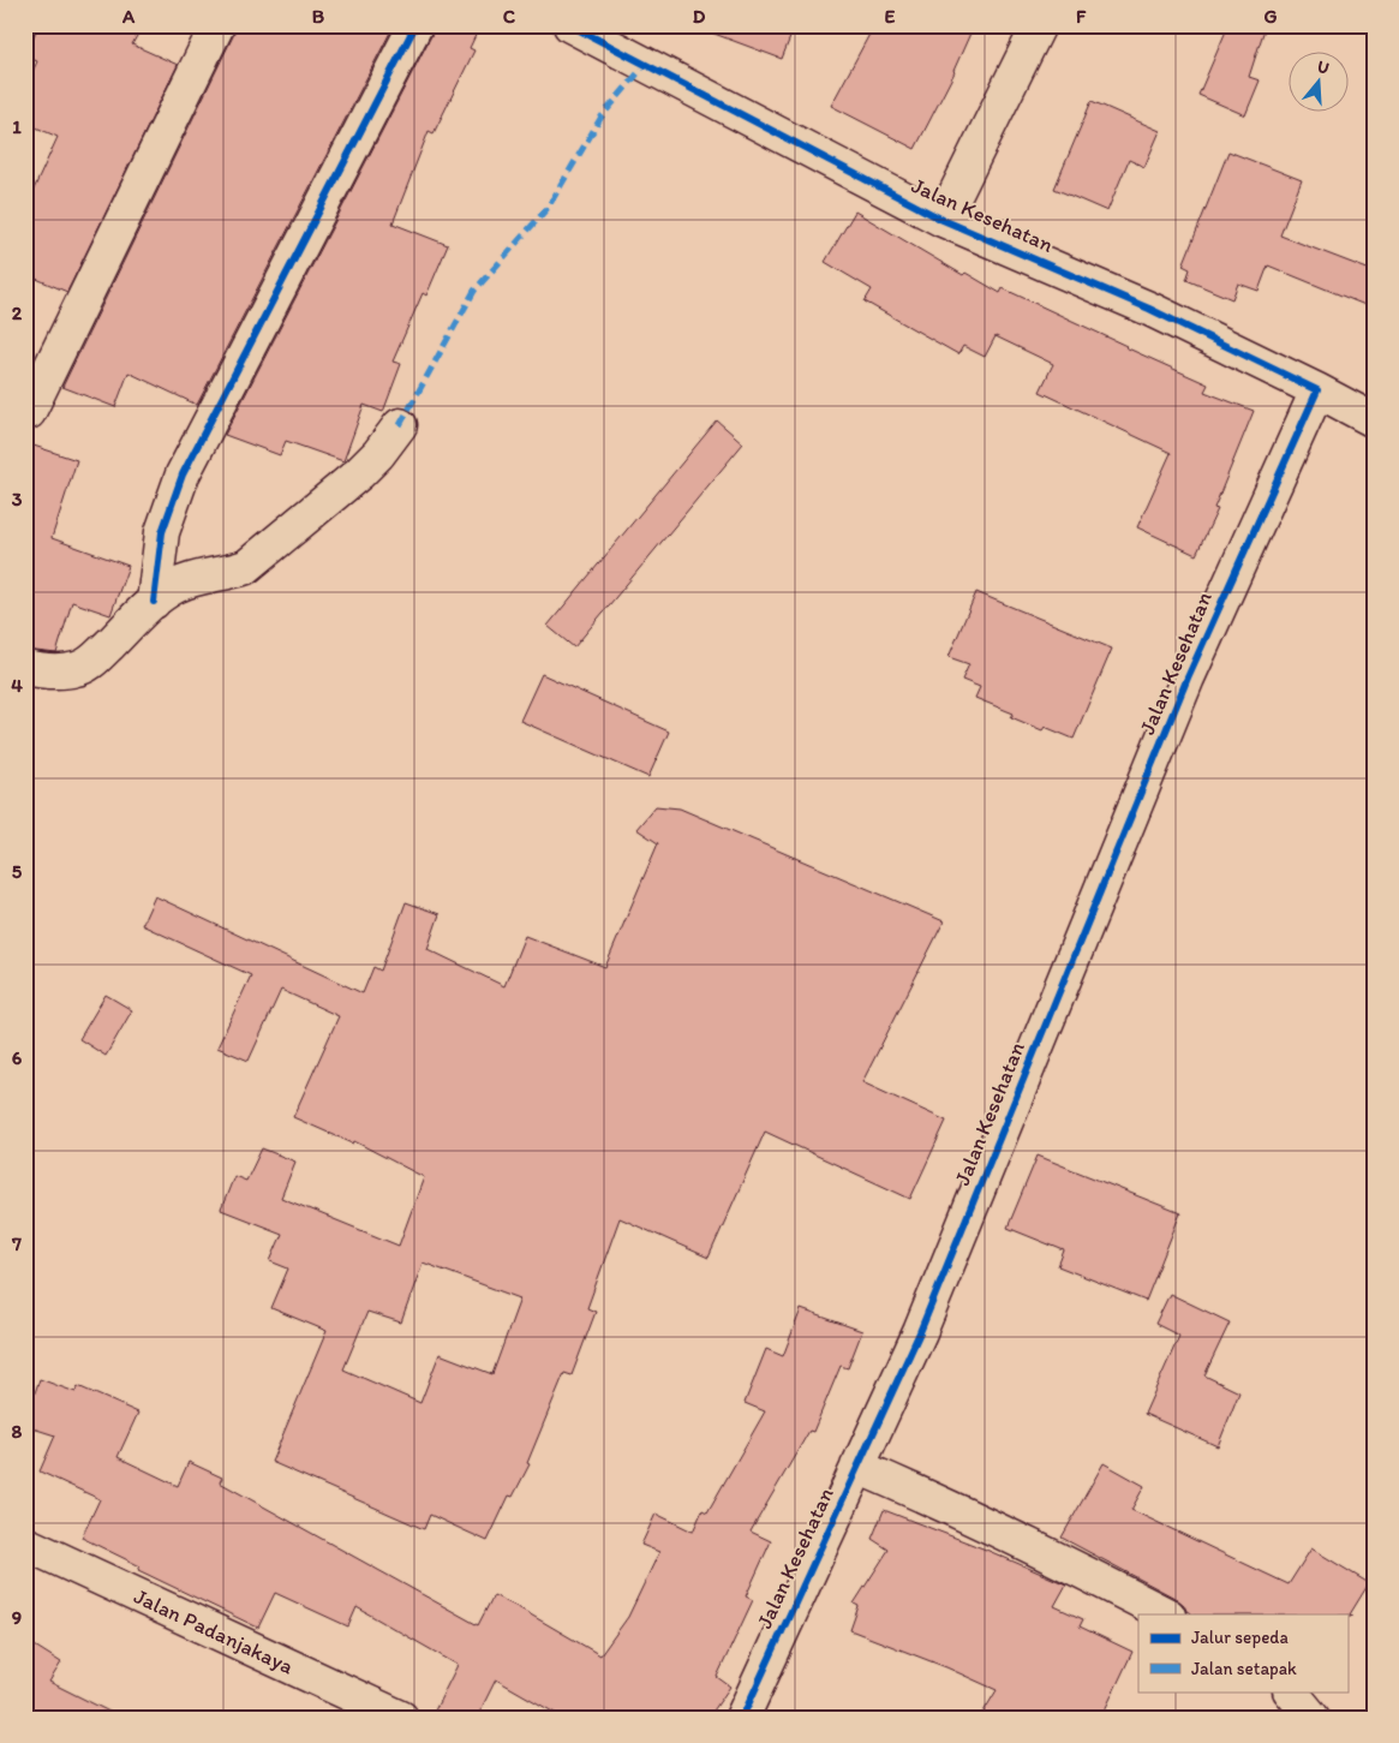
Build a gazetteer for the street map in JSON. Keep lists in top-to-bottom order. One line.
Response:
{"streets":{"street":["Jalan Kesehatan","Jalan Padanjakaya"]},"legend":["Jalur sepeda","Jalan setapak"],"north":"top","grid":{"columns":["A","B","C","D","E","F","G"],"rows":["1","2","3","4","5","6","7","8","9"]}}
